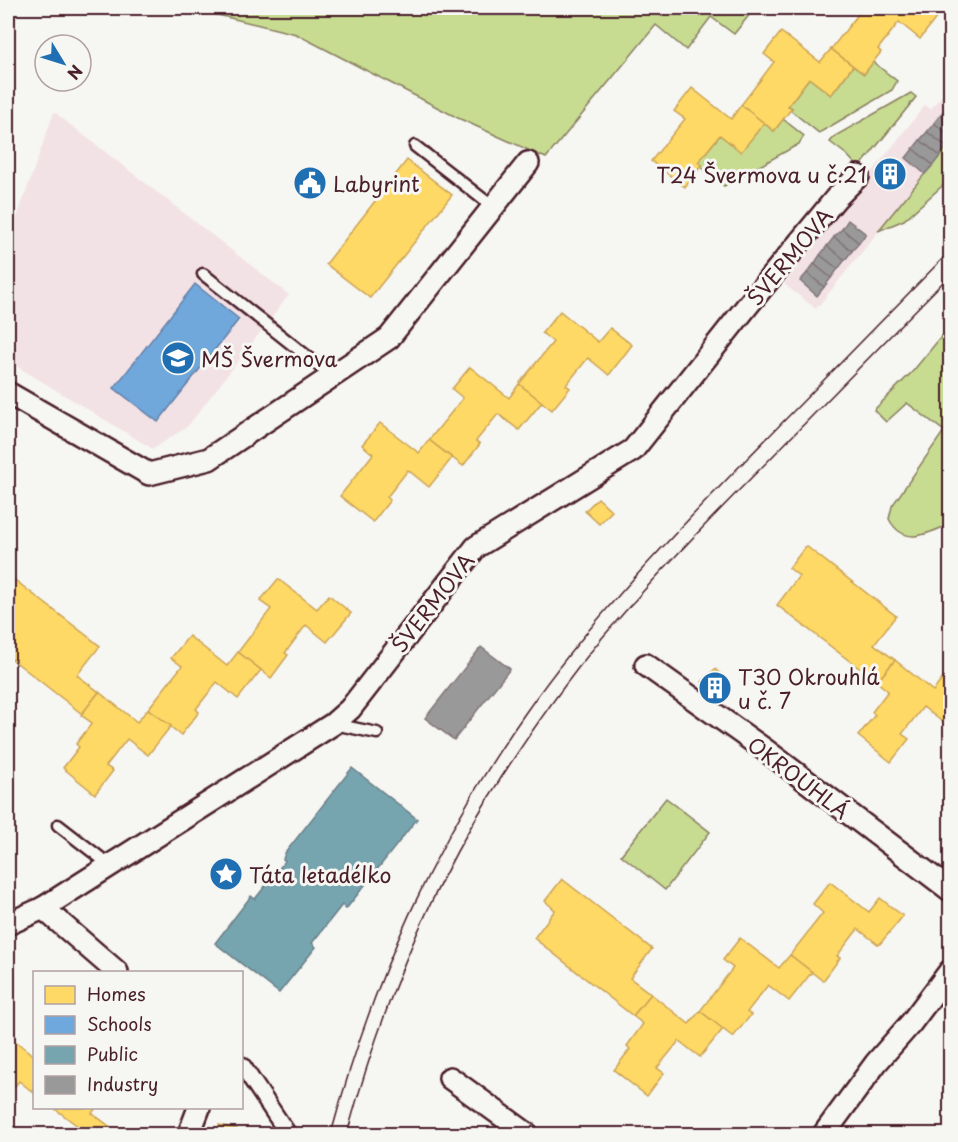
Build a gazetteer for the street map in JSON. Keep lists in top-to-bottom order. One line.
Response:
{"streets":{"street":["ŠVERMOVA","OKROUHLÁ"]},"places":{"building":["T24 Švermova u č.21","T30 Okrouhlá u č. 7"],"public building":["Labyrint"],"school or university":["MŠ Švermova"],"place":["Táta letadélko"]},"legend":["Homes","Schools","Public","Industry"],"north":"bottom right"}
